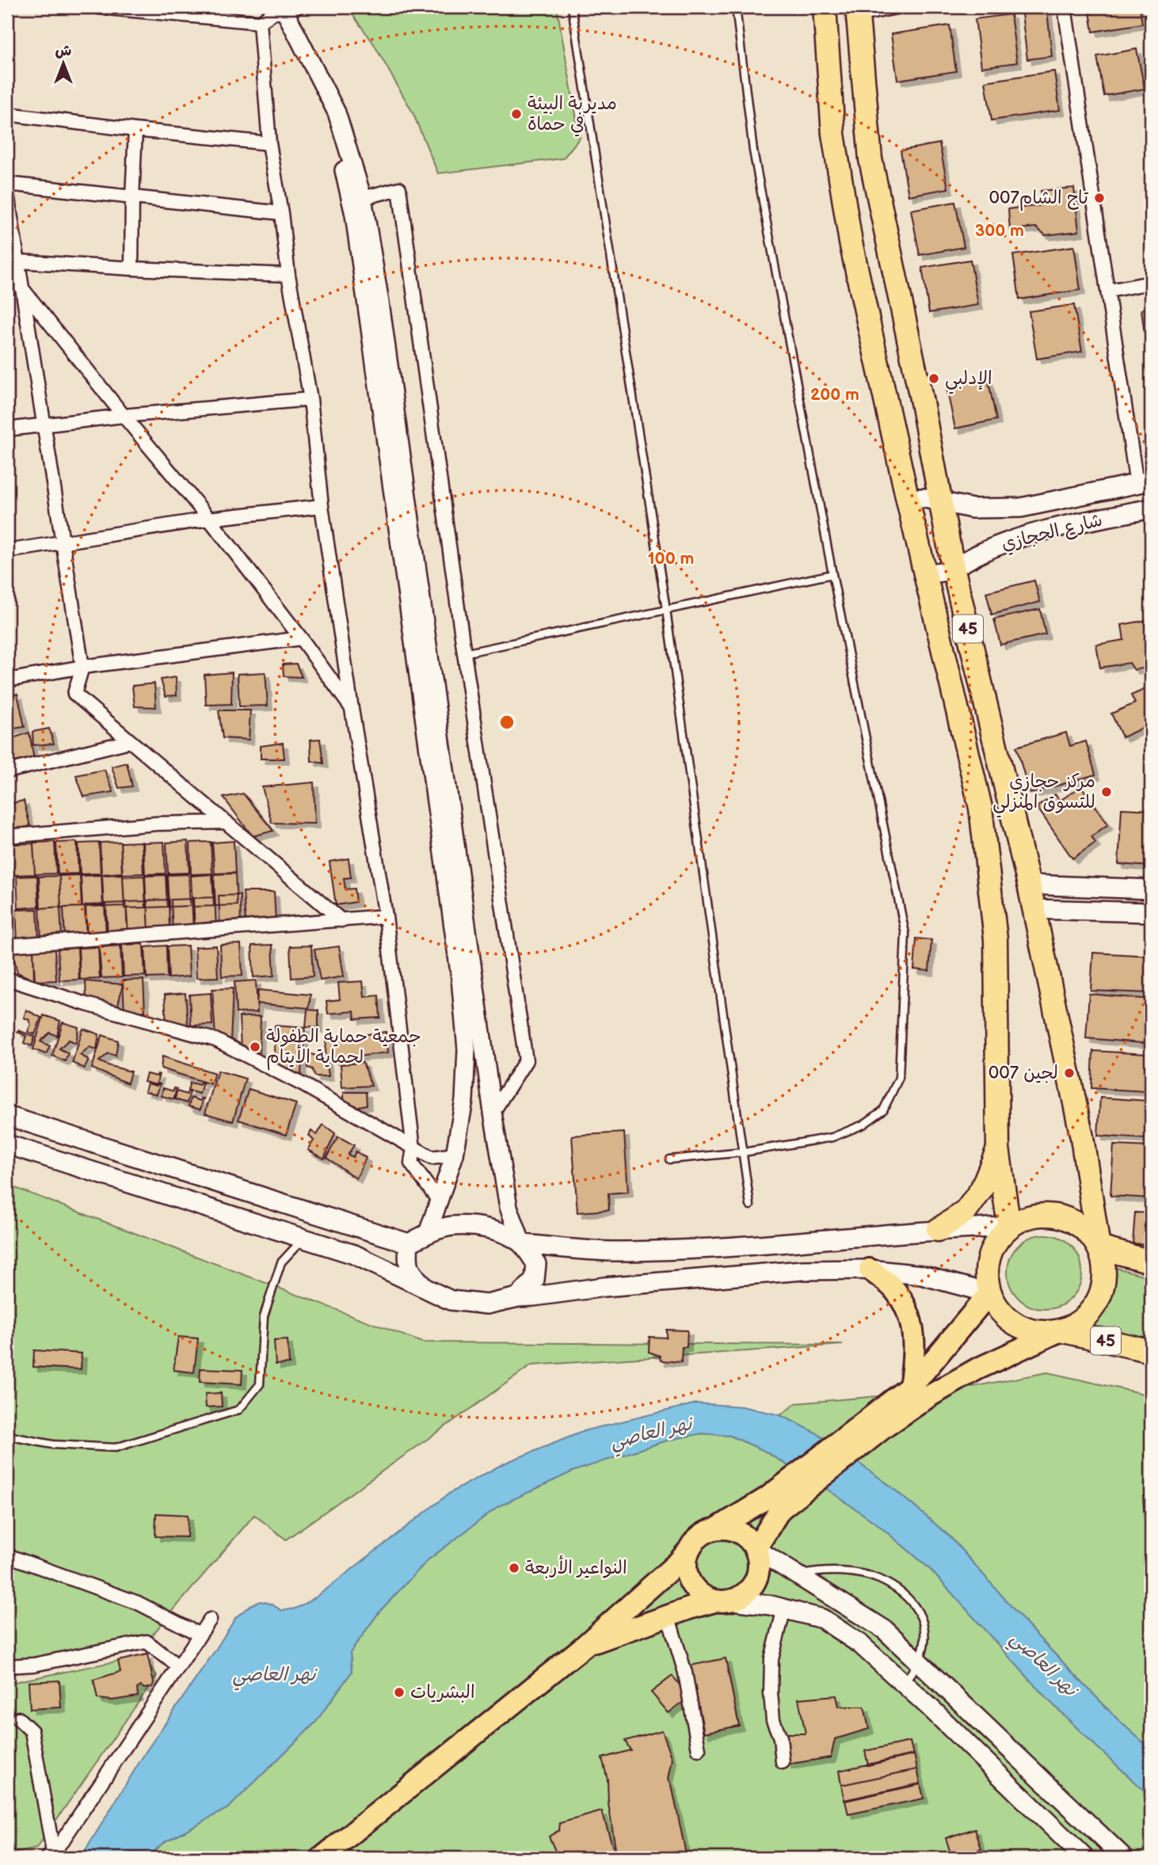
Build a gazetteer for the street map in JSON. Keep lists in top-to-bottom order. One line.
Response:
{"streets":{"highway":["45"],"main road":["شارع الحجازي"]},"crossings":[["شارع الحجازي","45"]],"water":["نهر العاصي"],"places":["مديرية البيئة في حماة","تاج الشام007","الإدلبي","مركز حجازي للتسوق المنزلي","جمعية حماية الطفولة لحماية الأيتام","لجين 007","النواعير الأربعة","البشريات"],"north":"top","rings":["300 m","200 m","100 m"]}
